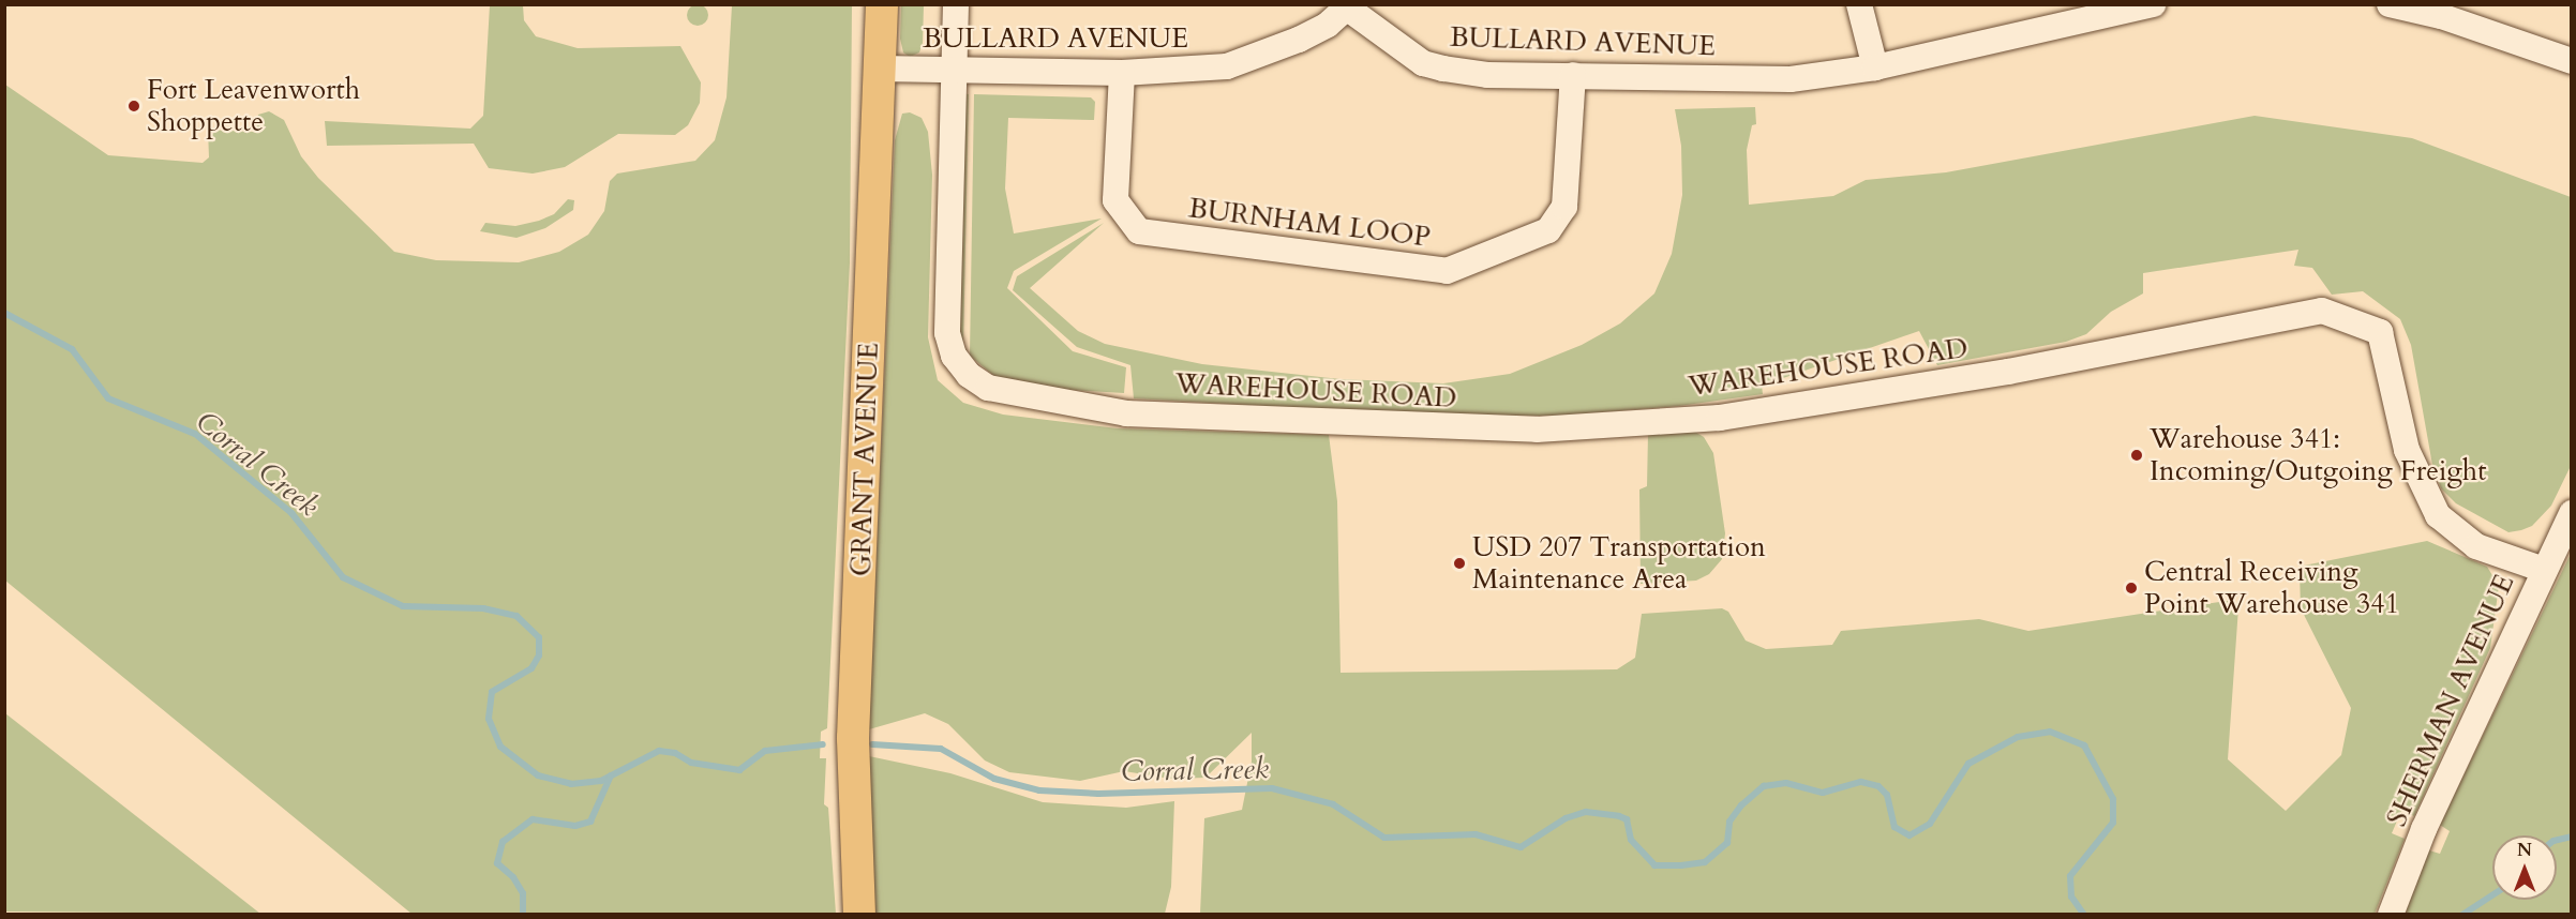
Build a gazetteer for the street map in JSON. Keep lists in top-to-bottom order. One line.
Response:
{"streets":{"main road":["GRANT AVENUE"],"street":["BULLARD AVENUE","BURNHAM LOOP","WAREHOUSE ROAD","SHERMAN AVENUE"]},"crossings":[["BULLARD AVENUE","BURNHAM LOOP"],["BULLARD AVENUE","WAREHOUSE ROAD"],["BULLARD AVENUE","GRANT AVENUE"],["WAREHOUSE ROAD","SHERMAN AVENUE"]],"water":["Corral Creek"],"places":["Fort Leavenworth Shoppette","Warehouse 341: Incoming/Outgoing Freight","USD 207 Transportation Maintenance Area","Central Receiving Point Warehouse 341"],"north":"top"}
